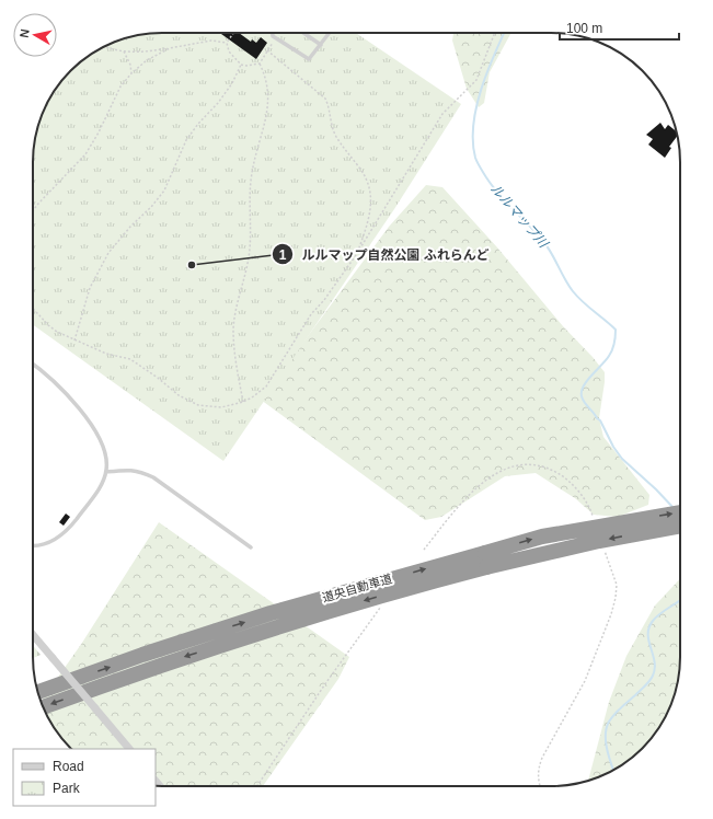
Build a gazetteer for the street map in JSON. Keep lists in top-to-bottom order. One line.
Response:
{"streets":{"highway":["道央自動車道"]},"water":["ルルマップ川"],"places":["ルルマップ自然公園 ふれらんど"],"legend":["Road","Park"],"scale_bar":"100 m","north":"left"}
